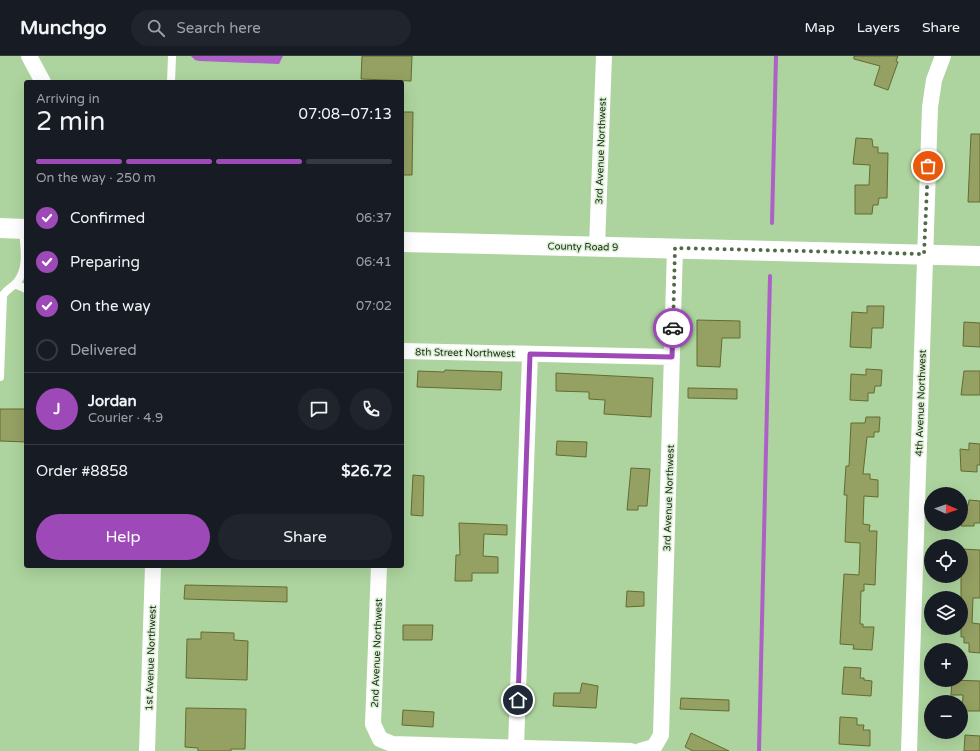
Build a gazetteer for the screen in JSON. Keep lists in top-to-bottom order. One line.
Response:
{"streets":{"street":["3rd Avenue Northwest","County Road 9","8th Street Northwest","4th Avenue Northwest","2nd Avenue Northwest","1st Avenue Northwest"]},"crossings":[["3rd Avenue Northwest","County Road 9"],["3rd Avenue Northwest","8th Street Northwest"],["County Road 9","4th Avenue Northwest"]],"north":"right","page":{"header":"Munchgo","search":"Search here","nav":["Map","Layers","Share"],"heading":["2 min","Arriving in","07:08–07:13"],"panel":["Jordan","Courier · 4.9","Order #8858","$26.72"],"bar":"On the way · 250 m","list":[["Confirmed","06:37"],["Preparing","06:41"],["On the way","07:02"],"Delivered"],"round":"J","map_buttons":["+","−"],"buttons":["Help","Share"]}}
